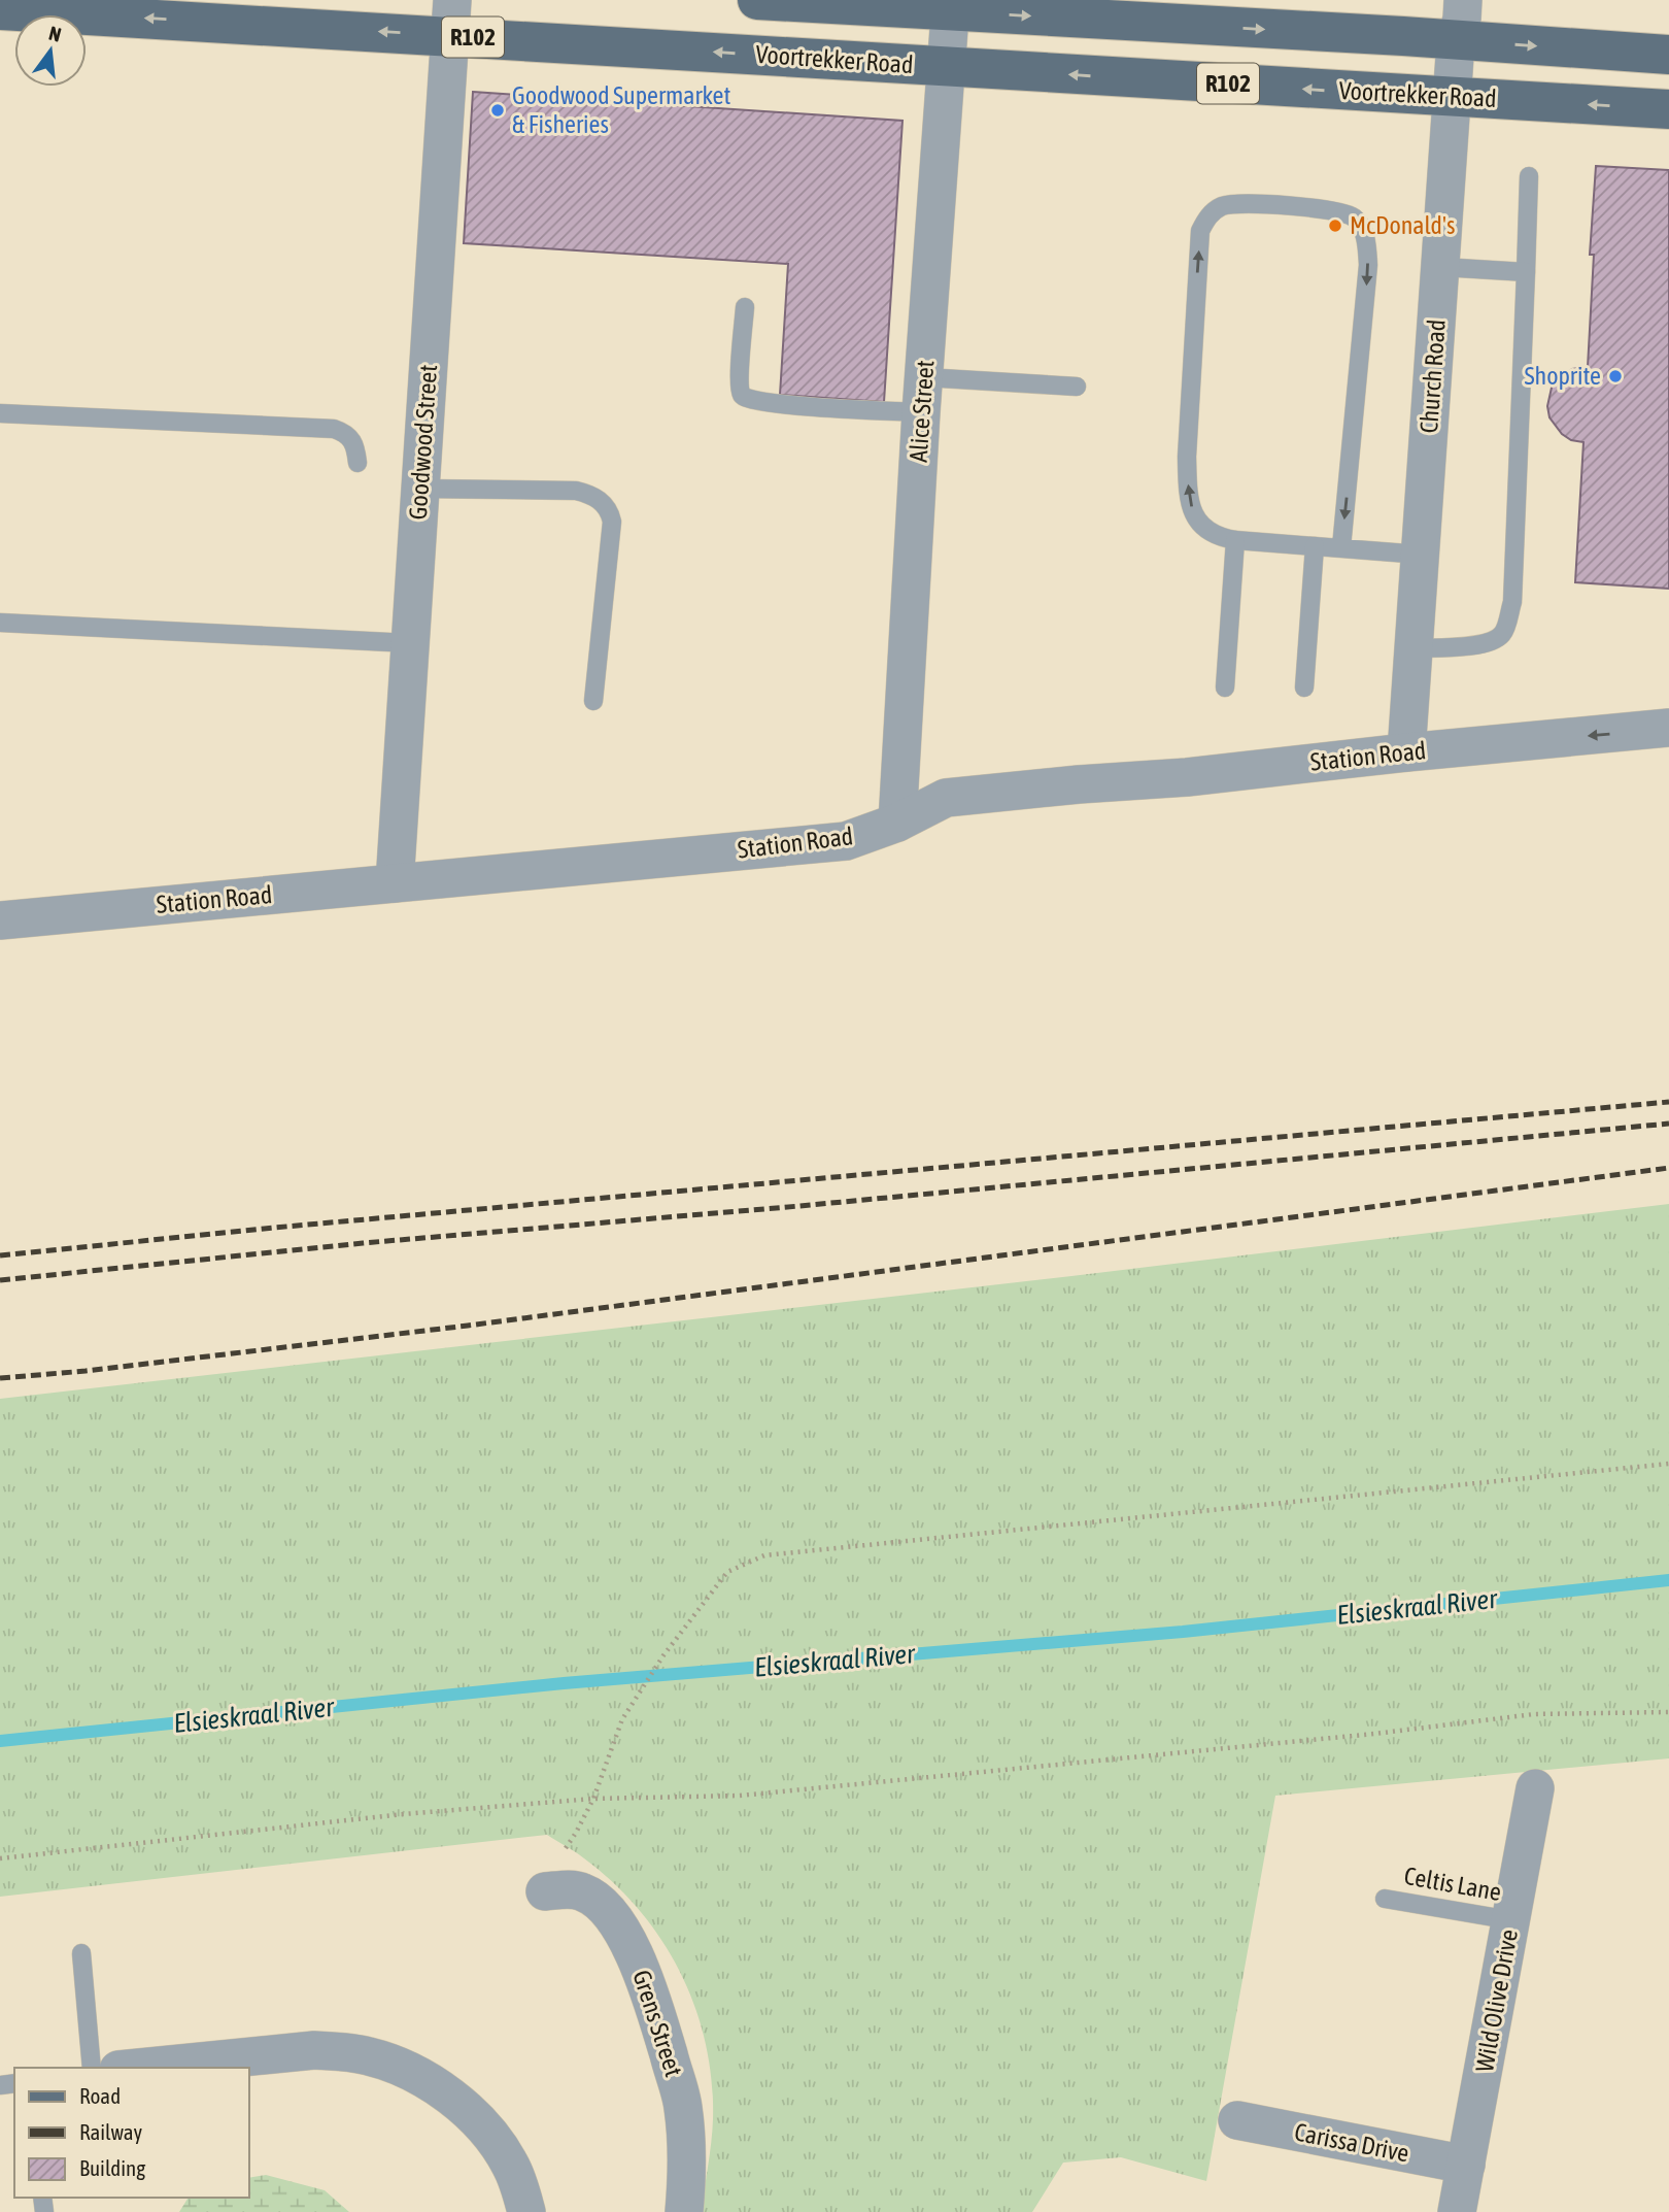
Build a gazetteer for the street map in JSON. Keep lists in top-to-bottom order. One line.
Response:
{"streets":{"main road":["R102","Voortrekker Road"],"street":["Church Road","Alice Street","Goodwood Street","Station Road","Wild Olive Drive","Grens Street","Carissa Drive"],"lane":["Celtis Lane"]},"crossings":[["R102","Church Road"],["R102","Alice Street"],["Voortrekker Road","Church Road"],["Voortrekker Road","Alice Street"],["Voortrekker Road","Goodwood Street"],["Church Road","Station Road"],["Alice Street","Station Road"],["Goodwood Street","Station Road"],["Celtis Lane","Wild Olive Drive"],["Wild Olive Drive","Carissa Drive"]],"water":["Elsieskraal River"],"places":["Goodwood Supermarket & Fisheries","McDonald's","Shoprite"],"legend":["Road","Railway","Building"],"north":"top"}
